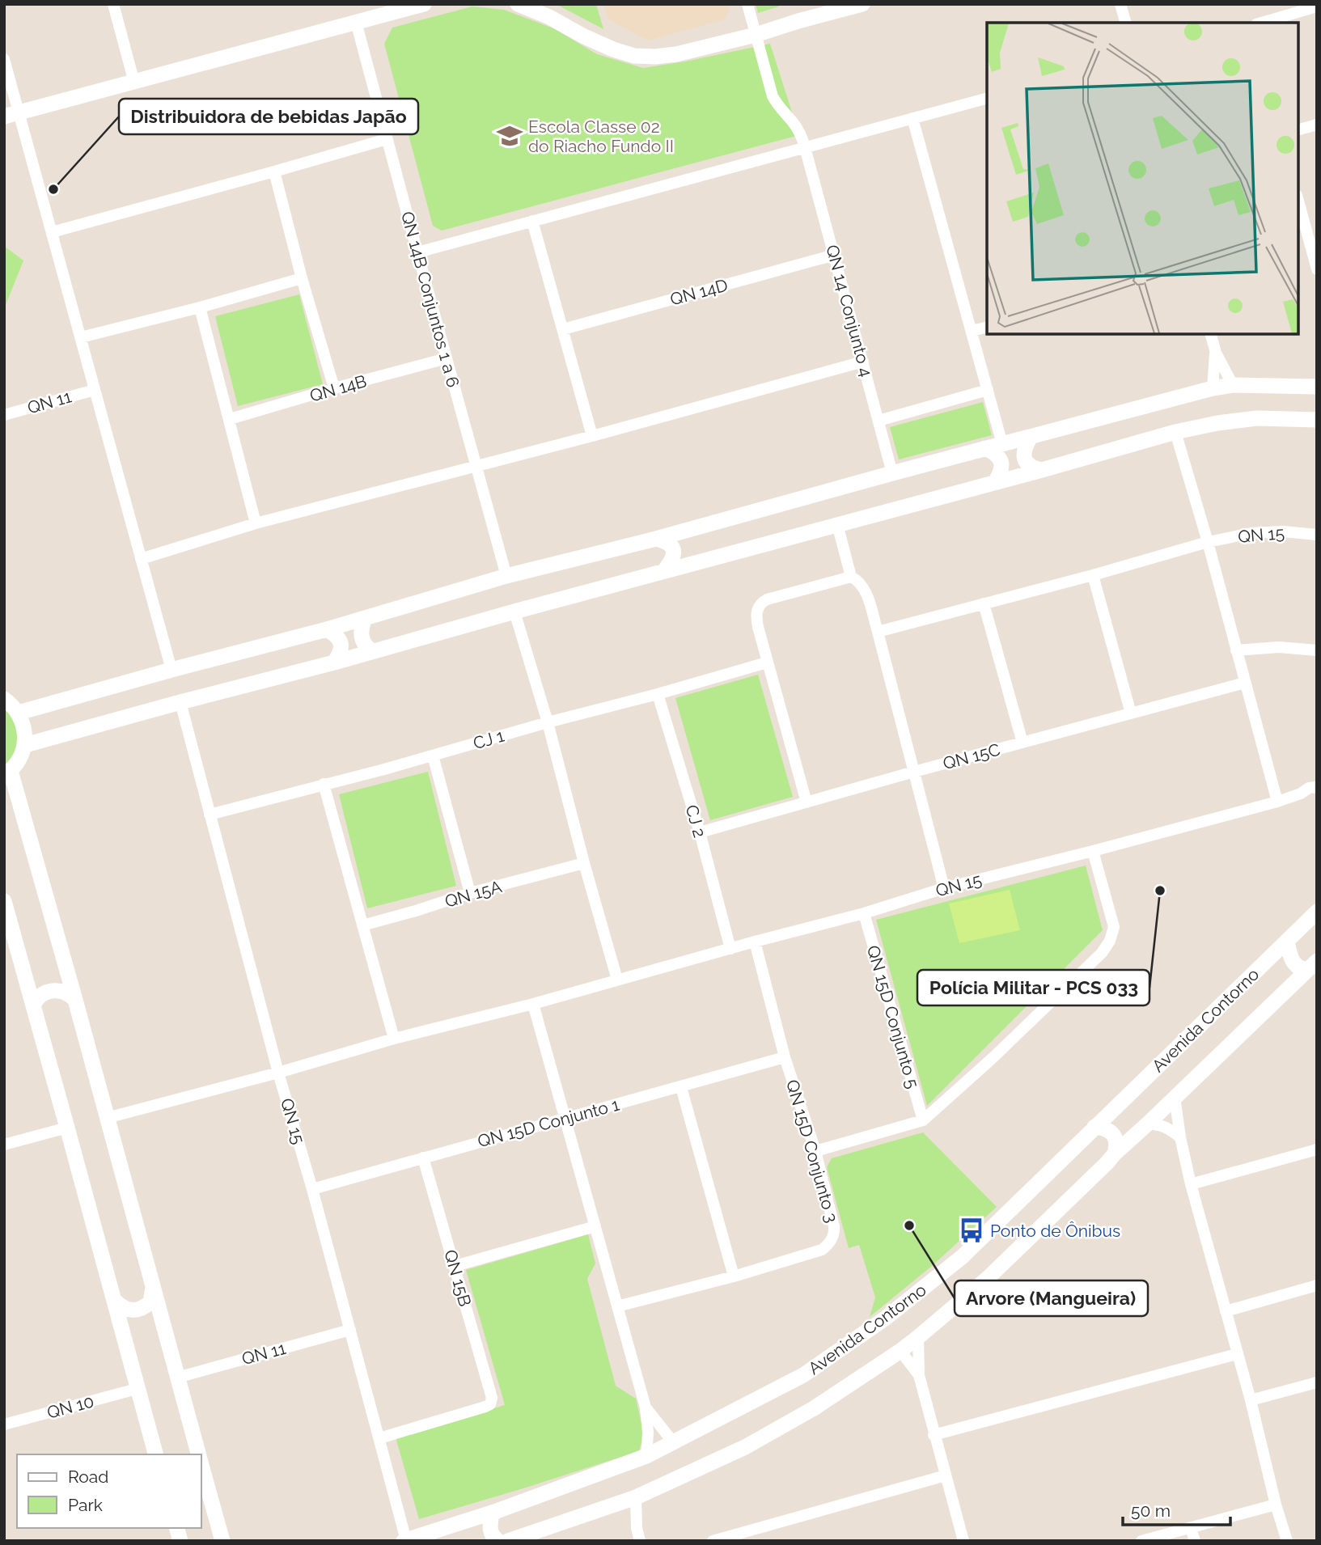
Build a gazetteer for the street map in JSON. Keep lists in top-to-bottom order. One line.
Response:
{"streets":{"main road":["Avenida Contorno"],"street":["QN 14D","QN 14B Conjuntos 1 a 6","QN 14 Conjunto 4","QN 14B","QN 11","QN 15","CJ 1","QN 15C","CJ 2","QN 15A","QN 15D Conjunto 5","QN 15D Conjunto 1","QN 15D Conjunto 3","QN 15B","QN 10"]},"crossings":[["QN 14D","QN 14 Conjunto 4"],["QN 14B Conjuntos 1 a 6","QN 14B"],["QN 11","QN 15"],["QN 15","CJ 1"],["QN 15","CJ 2"],["QN 15","QN 15D Conjunto 5"],["QN 15","Avenida Contorno"],["QN 15","QN 15D Conjunto 1"],["QN 15","QN 15D Conjunto 3"],["QN 15","QN 15B"],["CJ 1","CJ 2"],["QN 15C","CJ 2"],["QN 15D Conjunto 1","QN 15D Conjunto 3"],["QN 15D Conjunto 1","QN 15B"]],"places":{"school or university":["Escola Classe 02 do Riacho Fundo II"],"other":["Distribuidora de bebidas Japão","Polícia Militar - PCS 033","Arvore (Mangueira)"],"bus stop":["Ponto de Ônibus"]},"legend":["Road","Park"],"scale_bar":"50 m"}
